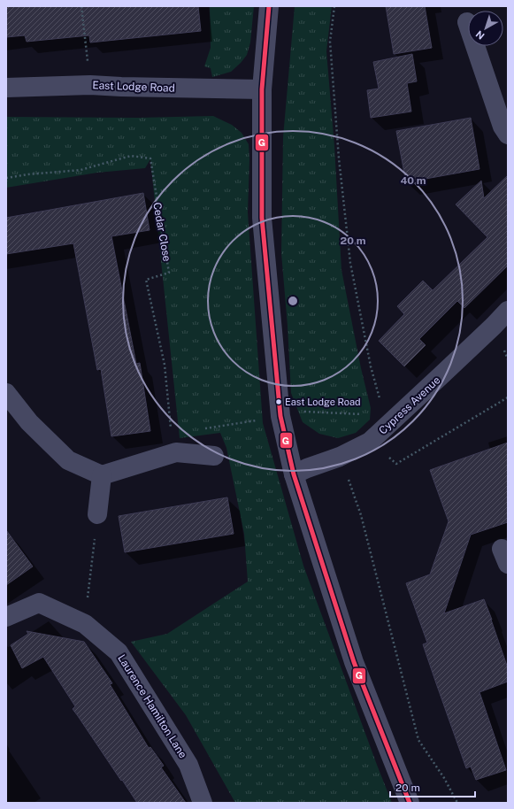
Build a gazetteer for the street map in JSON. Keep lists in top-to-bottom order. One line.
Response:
{"streets":{"street":["East Lodge Road","Cypress Avenue","Laurence Hamilton Lane"],"path":["Cedar Close"]},"places":["East Lodge Road"],"lines":["transit line G"],"scale_bar":"20 m","north":"bottom left","rings":["40 m","20 m"]}
